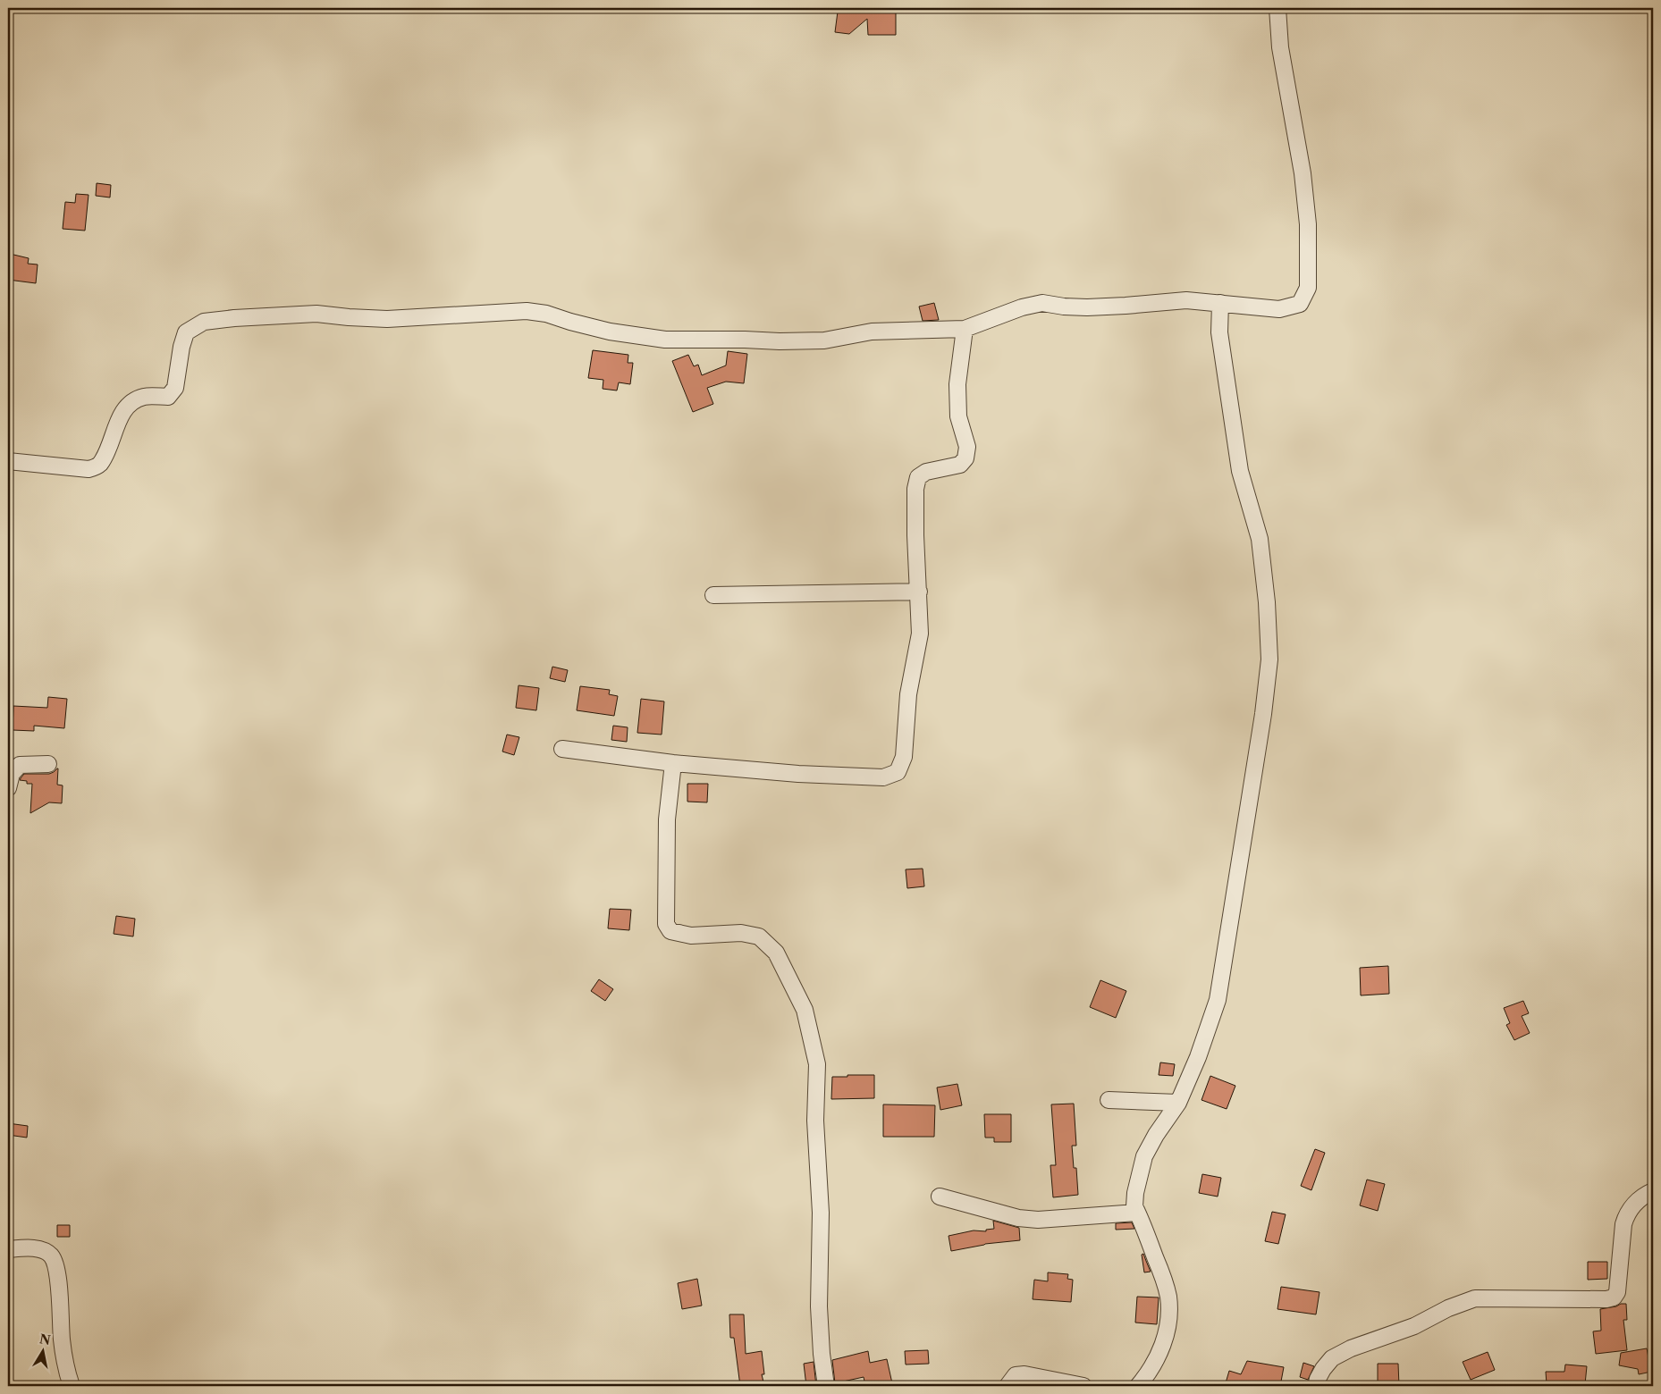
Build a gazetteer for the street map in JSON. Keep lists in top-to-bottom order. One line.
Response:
{"north":"top"}
